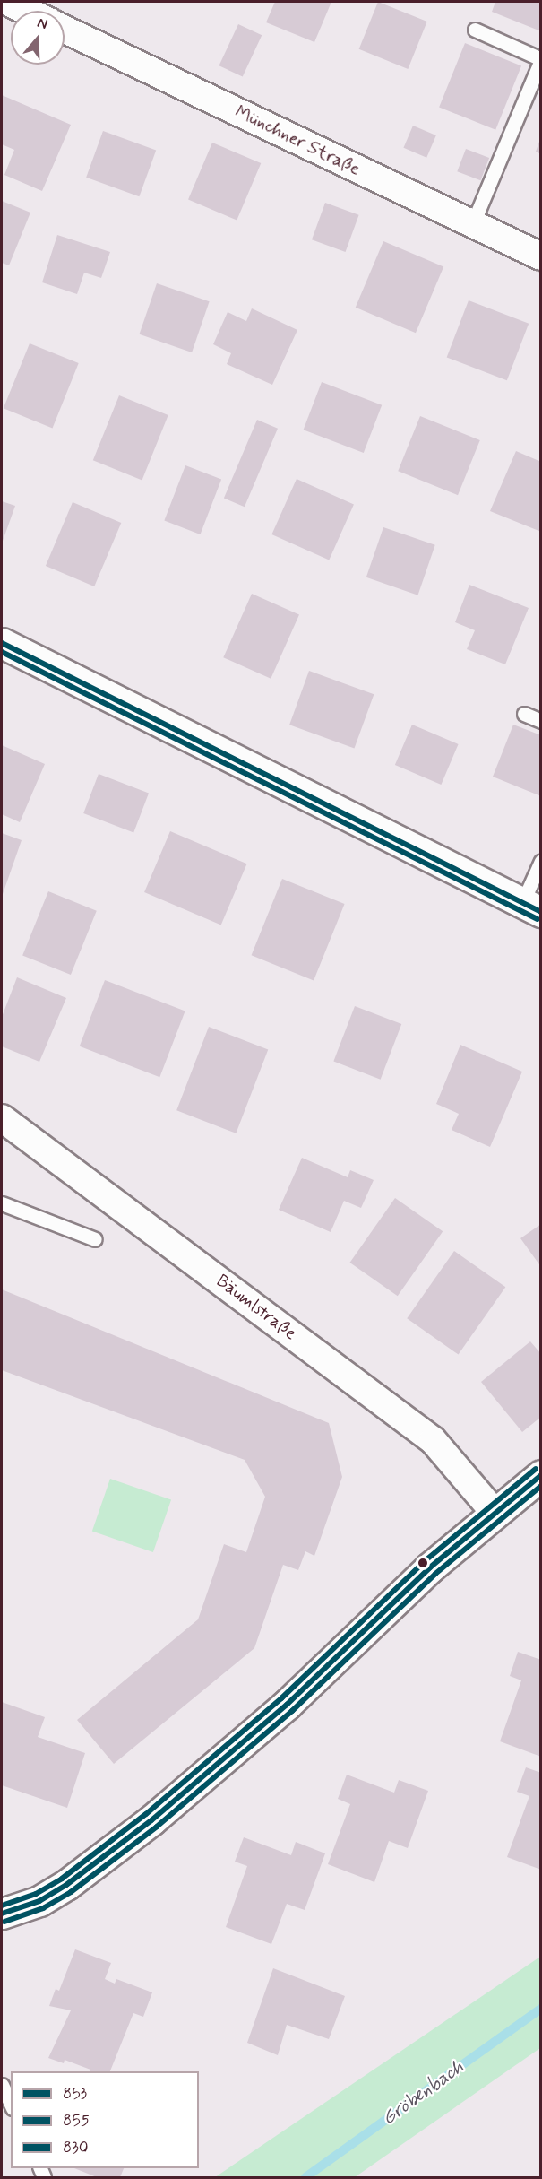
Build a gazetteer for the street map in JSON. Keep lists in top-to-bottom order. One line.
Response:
{"streets":{"street":["Münchner Straße","Bäumlstraße"]},"water":["Gröbenbach"],"lines":["transit line 853","transit line 855","transit line 830"],"legend":["853","855","830"],"north":"top"}
